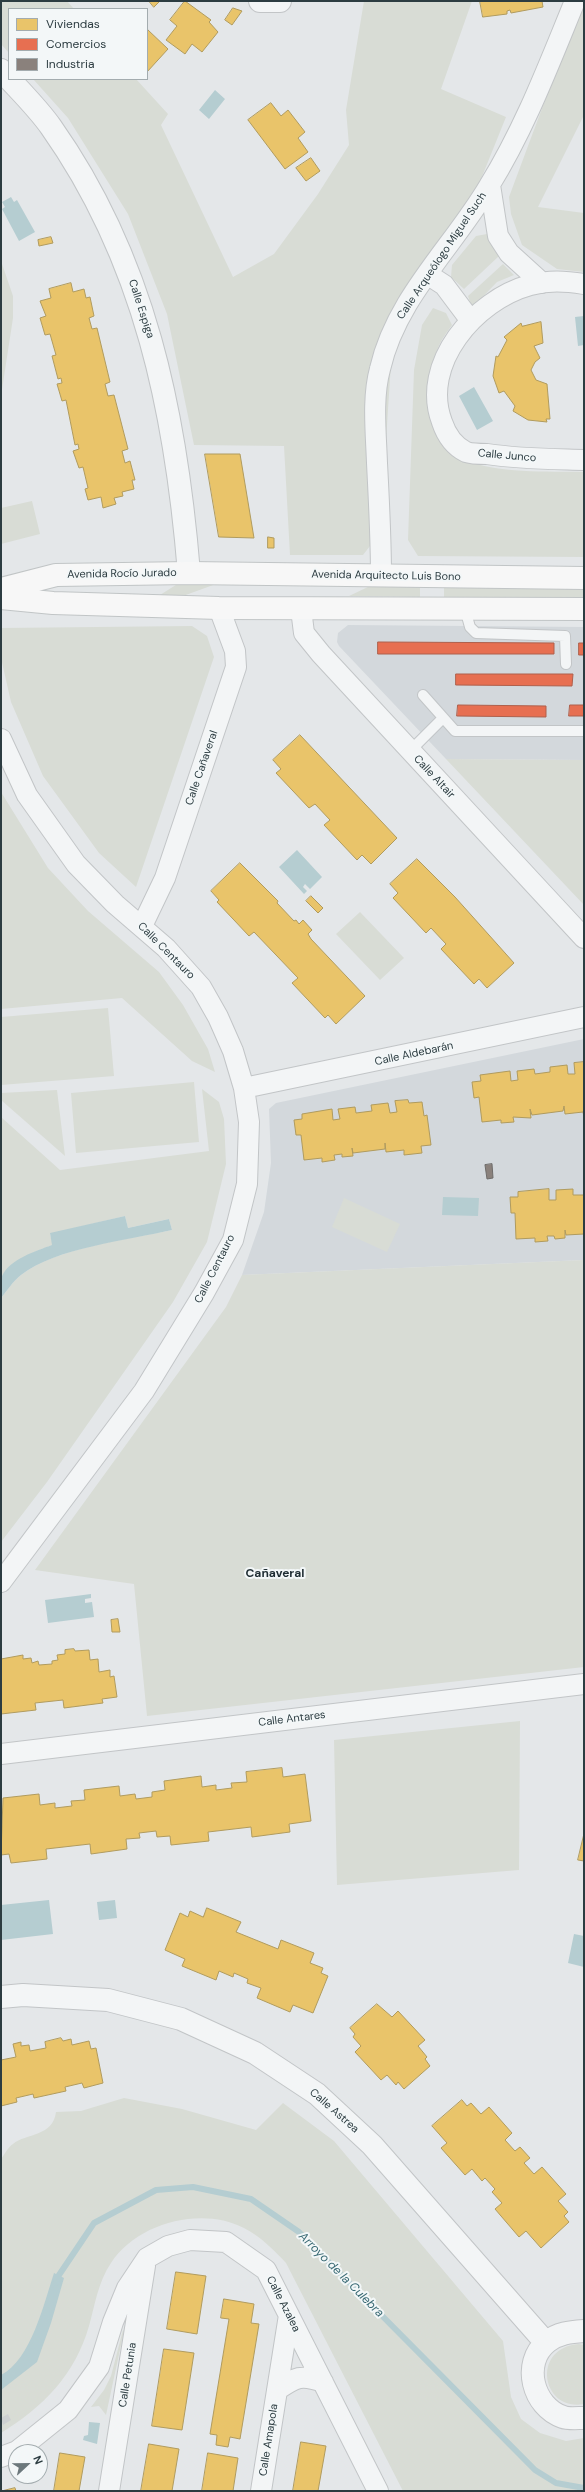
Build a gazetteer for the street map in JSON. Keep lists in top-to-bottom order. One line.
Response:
{"streets":{"main road":["Avenida Rocío Jurado","Avenida Arquitecto Luis Bono"],"street":["Calle Arqueólogo Miguel Such","Calle Espiga","Calle Junco","Calle Cañaveral","Calle Altair","Calle Centauro","Calle Aldebarán","Calle Antares","Calle Astrea","Calle Azalea","Calle Petunia","Calle Amapola"]},"crossings":[["Calle Arqueólogo Miguel Such","Avenida Arquitecto Luis Bono"],["Calle Espiga","Avenida Rocío Jurado"],["Calle Espiga","Avenida Arquitecto Luis Bono"],["Avenida Rocío Jurado","Avenida Arquitecto Luis Bono"],["Avenida Rocío Jurado","Calle Cañaveral"],["Calle Cañaveral","Calle Centauro"],["Calle Centauro","Calle Aldebarán"],["Calle Azalea","Calle Petunia"],["Calle Azalea","Calle Amapola"]],"districts":["Cañaveral"],"water":["Arroyo de la Culebra"],"legend":["Viviendas","Comercios","Industria"],"north":"right"}
